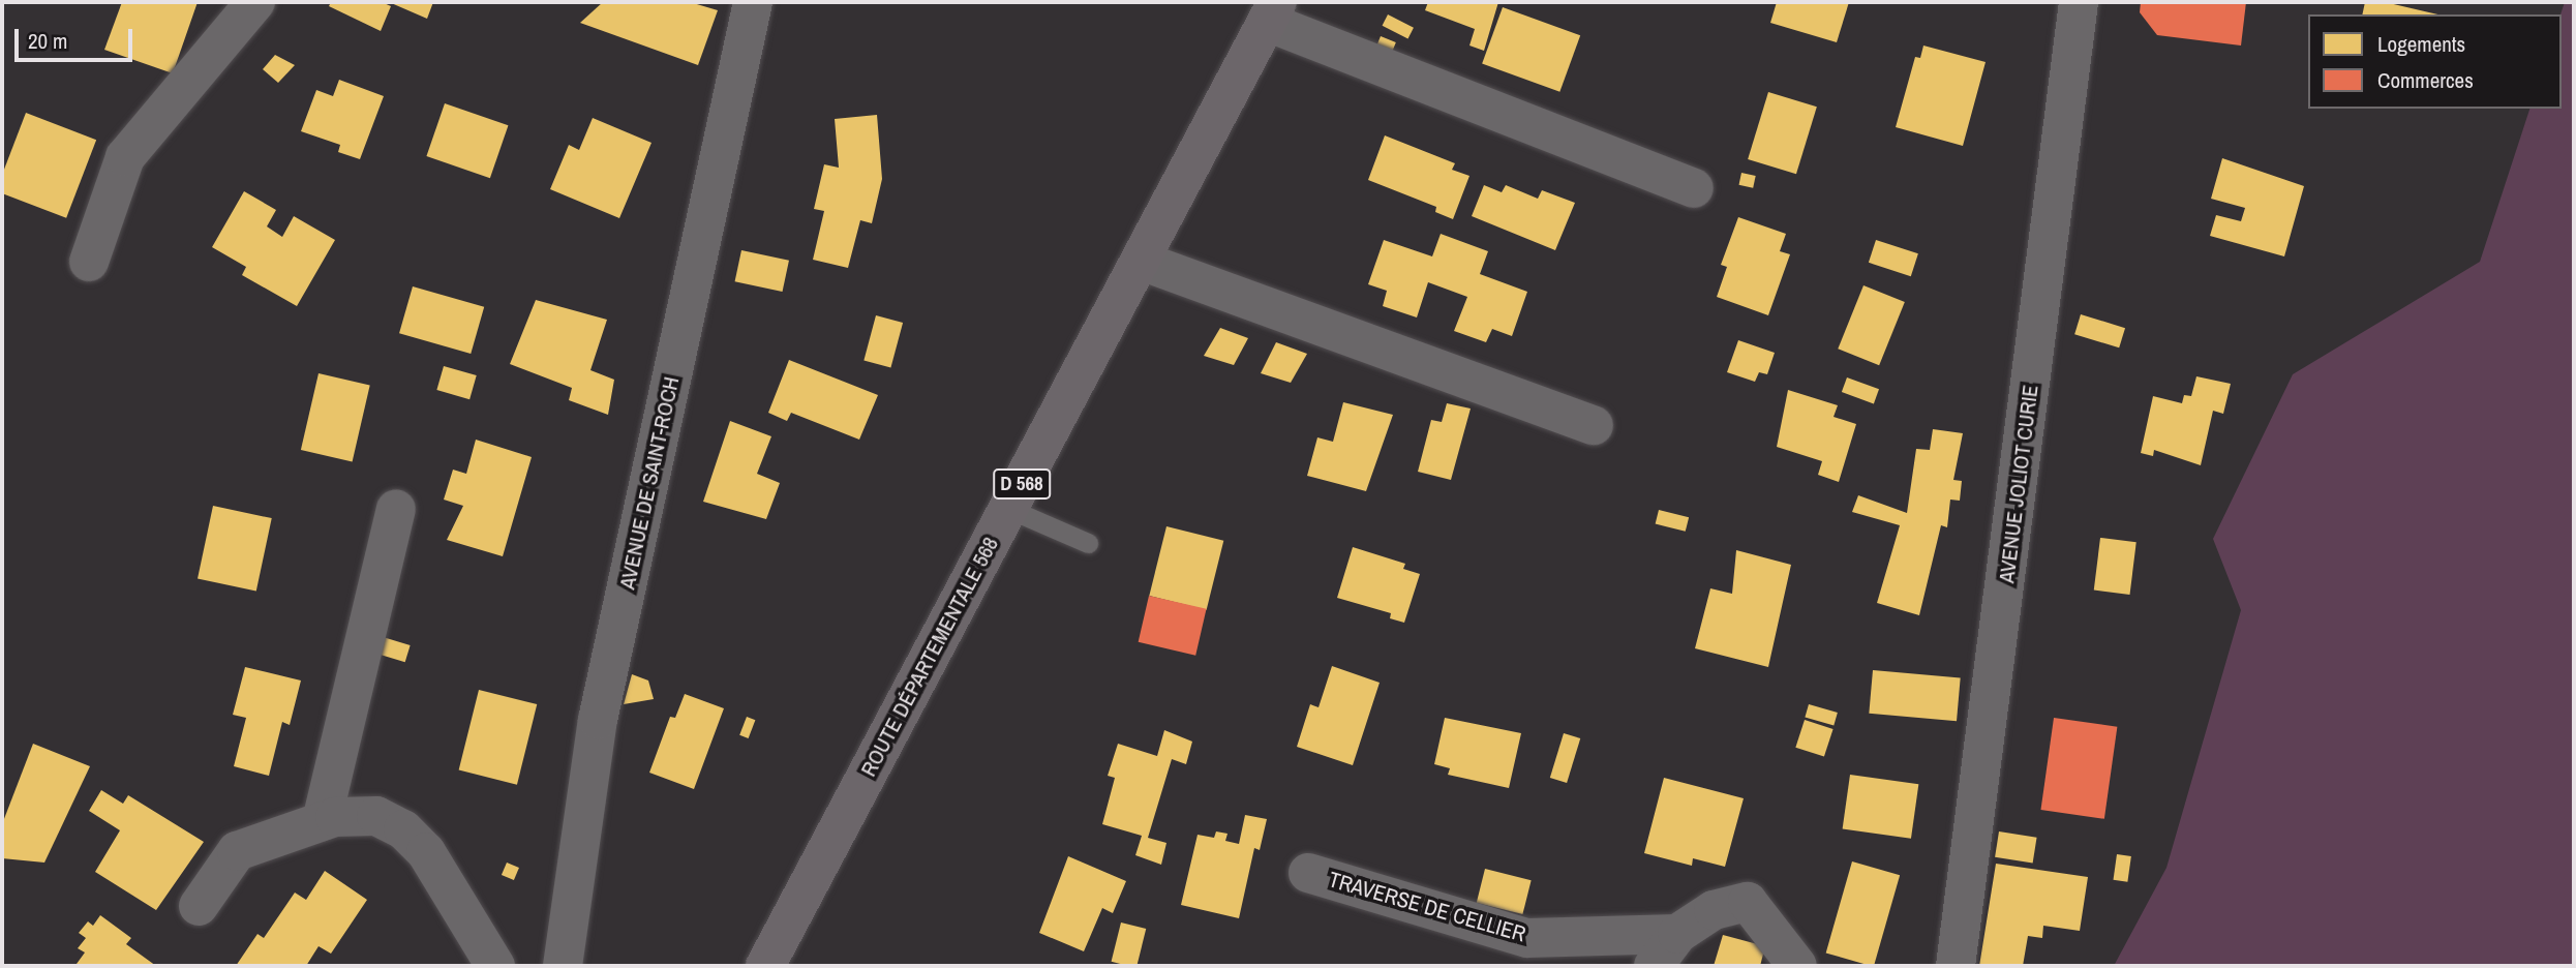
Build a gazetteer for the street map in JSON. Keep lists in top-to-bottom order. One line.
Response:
{"streets":{"main road":["D 568","ROUTE DÉPARTEMENTALE 568"],"street":["AVENUE DE SAINT-ROCH","AVENUE JOLIOT CURIE","TRAVERSE DE CELLIER"]},"legend":["Logements","Commerces"],"scale_bar":"20 m"}
